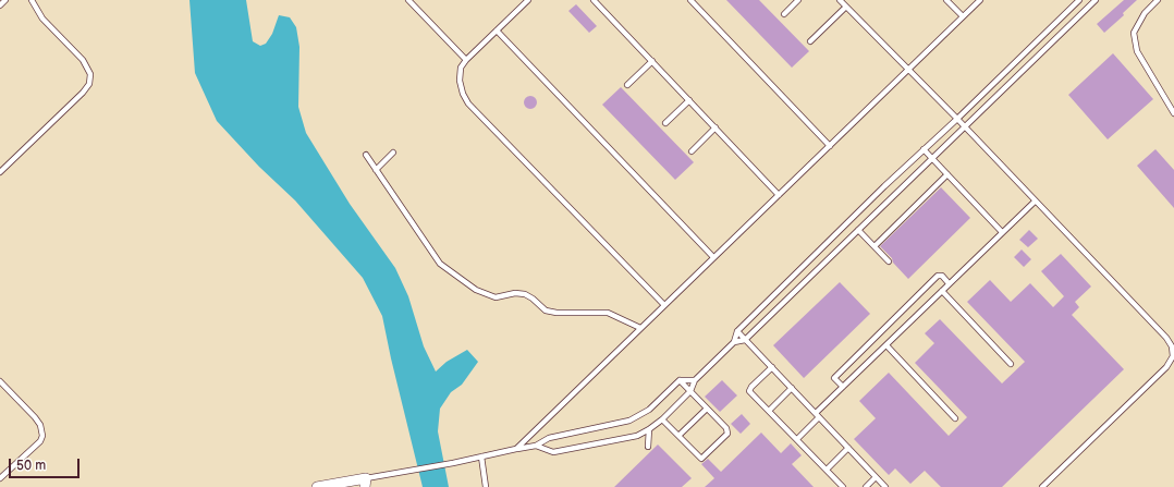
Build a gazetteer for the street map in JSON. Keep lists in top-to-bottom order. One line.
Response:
{"scale_bar":"50 m"}
